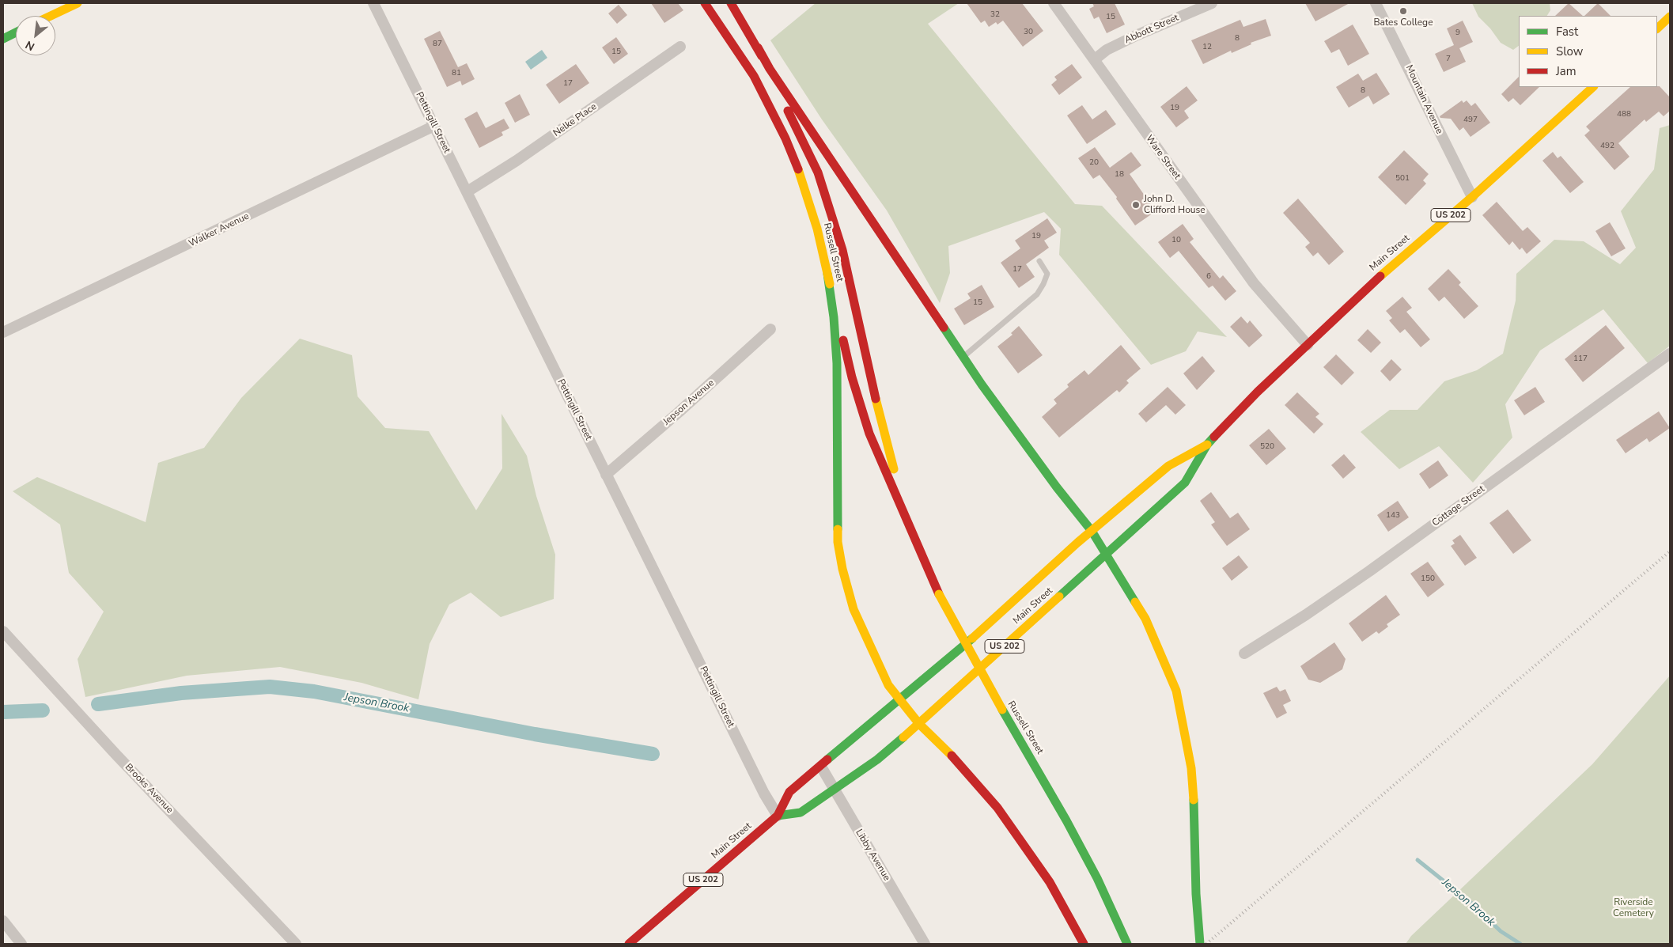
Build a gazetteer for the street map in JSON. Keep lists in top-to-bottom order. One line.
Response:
{"streets":{"main road":["US 202","Russell Street","Main Street"],"street":["Abbott Street","Mountain Avenue","Nelke Place","Pettingill Street","Ware Street","Walker Avenue","Jepson Avenue","Cottage Street","Brooks Avenue","Libby Avenue"]},"crossings":[["Abbott Street","Ware Street"],["Mountain Avenue","Main Street"],["Nelke Place","Pettingill Street"],["Pettingill Street","Walker Avenue"],["Pettingill Street","Main Street"],["Pettingill Street","Jepson Avenue"],["Ware Street","Main Street"],["Main Street","Libby Avenue"]],"water":["Jepson Brook"],"parks":["Riverside Cemetery"],"places":["Bates College","John D. Clifford House"],"house_numbers":["32","15","30","9","8","87","12","15","7","81","17","8","19","488","497","492","20","18","501","19","10","17","6","15","117","520","143","150"],"legend":["Fast","Slow","Jam"],"north":"bottom left"}
